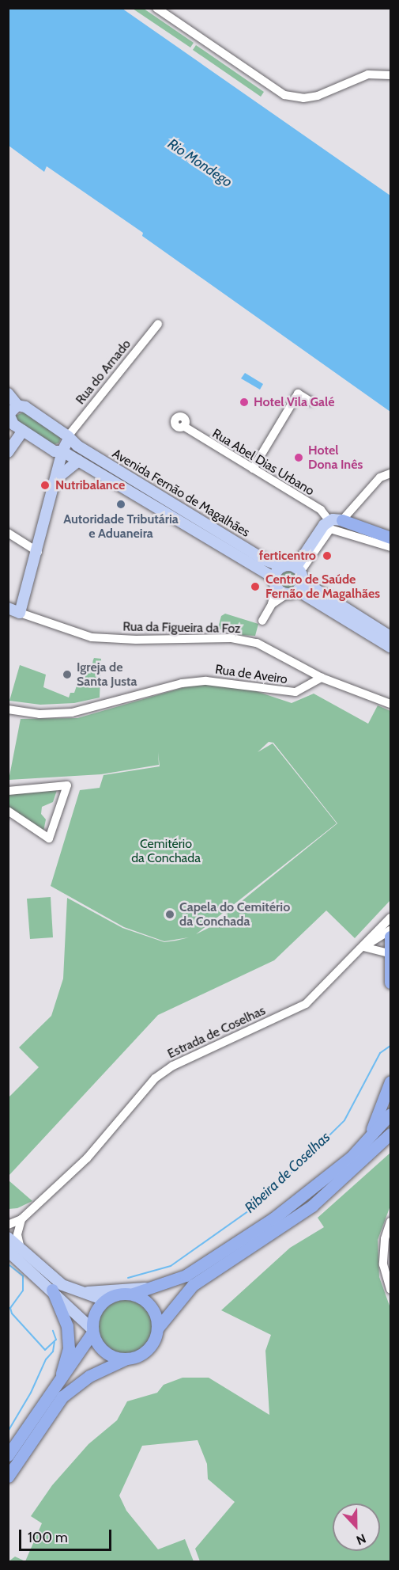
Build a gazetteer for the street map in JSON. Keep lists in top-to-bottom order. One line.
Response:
{"streets":{"main road":["Avenida Fernão de Magalhães"],"street":["Rua do Arnado","Rua Abel Dias Urbano","Rua da Figueira da Foz","Rua de Aveiro","Estrada de Coselhas"]},"crossings":[["Rua do Arnado","Avenida Fernão de Magalhães"],["Rua da Figueira da Foz","Rua de Aveiro"]],"water":["Rio Mondego","Ribeira de Coselhas"],"parks":["Cemitério da Conchada"],"places":["Hotel Vila Galé","Hotel Dona Inês","Nutribalance","Autoridade Tributária e Aduaneira","ferticentro","Centro de Saúde Fernão de Magalhães","Igreja de Santa Justa","Capela do Cemitério da Conchada"],"scale_bar":"100 m","north":"bottom"}
